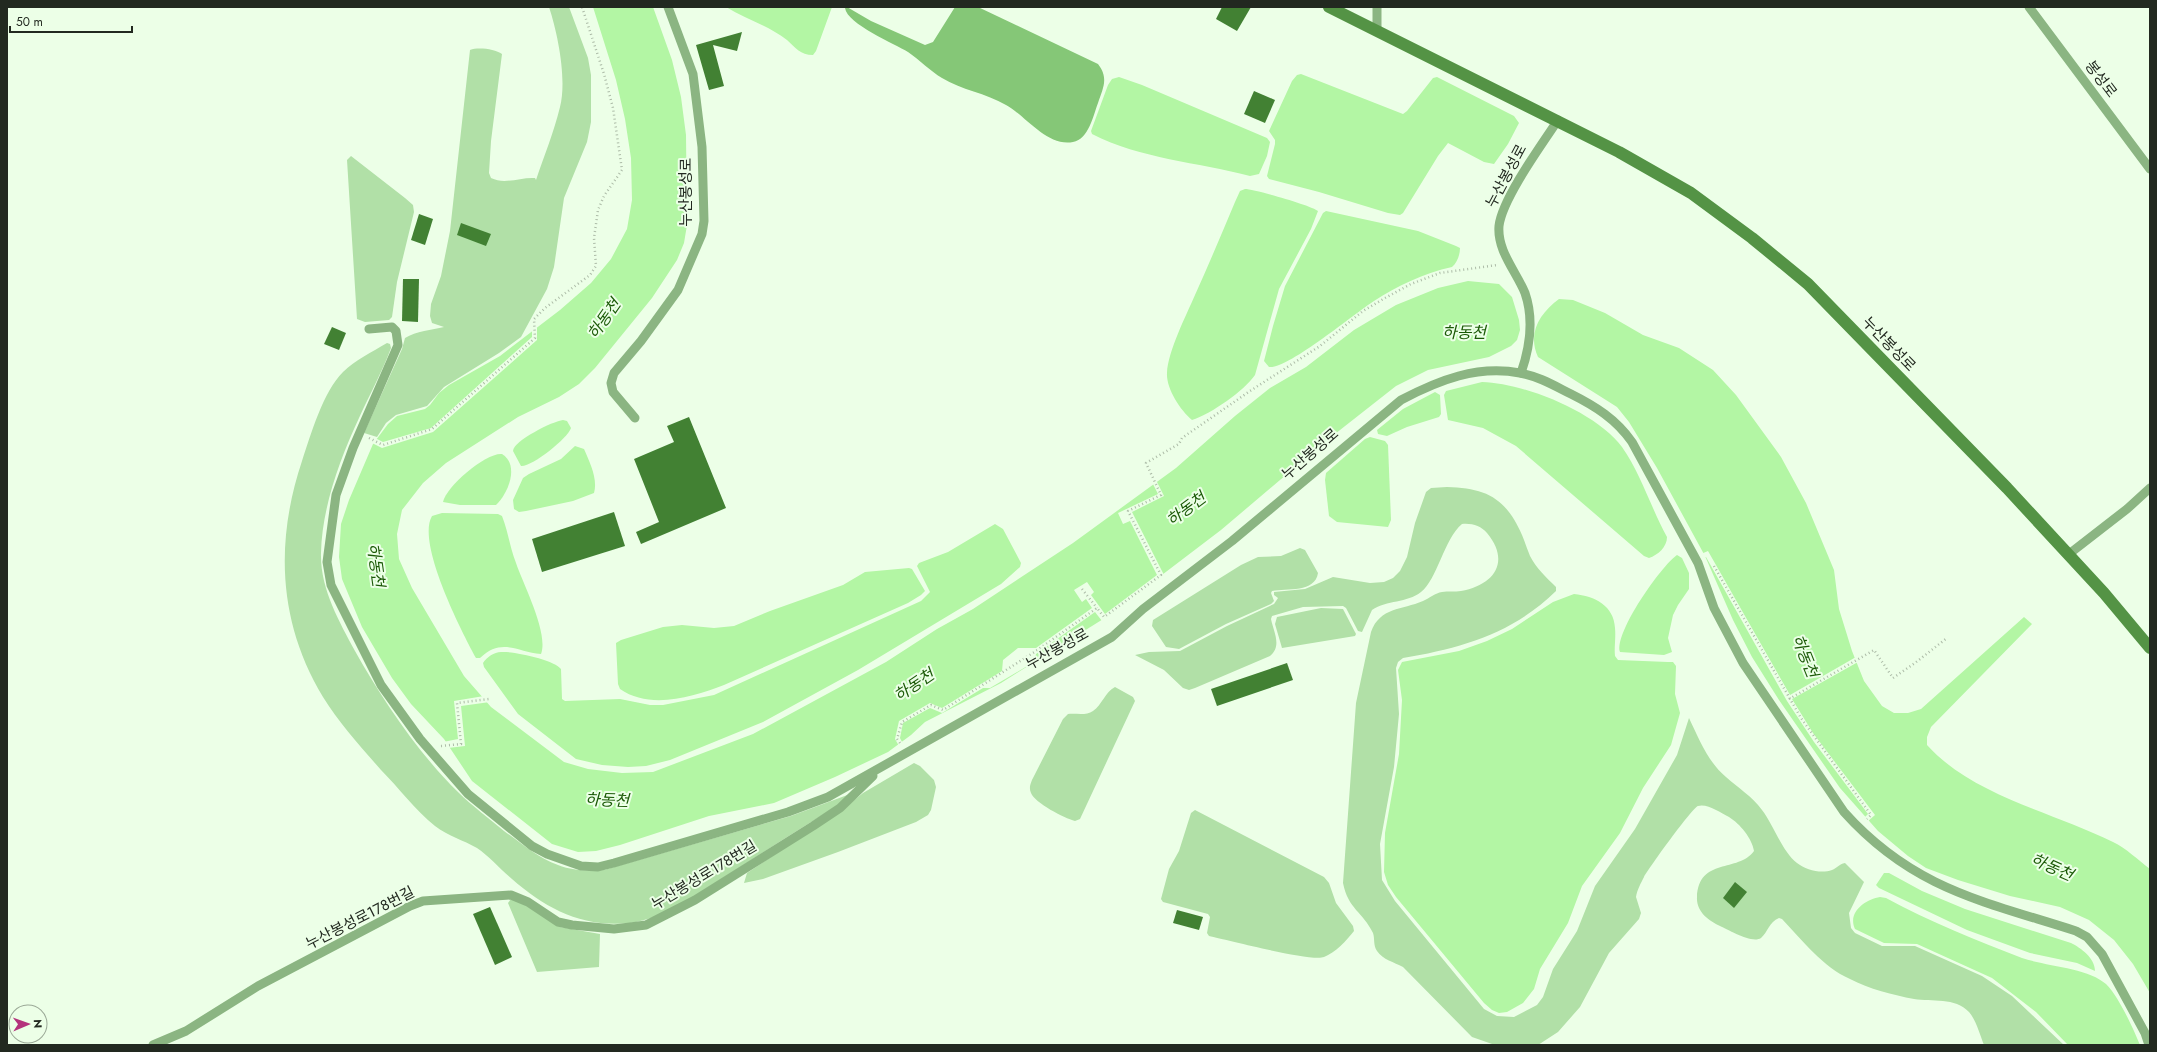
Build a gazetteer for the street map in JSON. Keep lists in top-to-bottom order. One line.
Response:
{"streets":{"street":["누산봉성로"],"lane":["봉성로","누산봉성로178번길"]},"crossings":[["누산봉성로","누산봉성로178번길"]],"water":["하동천"],"scale_bar":"50 m","north":"right"}
